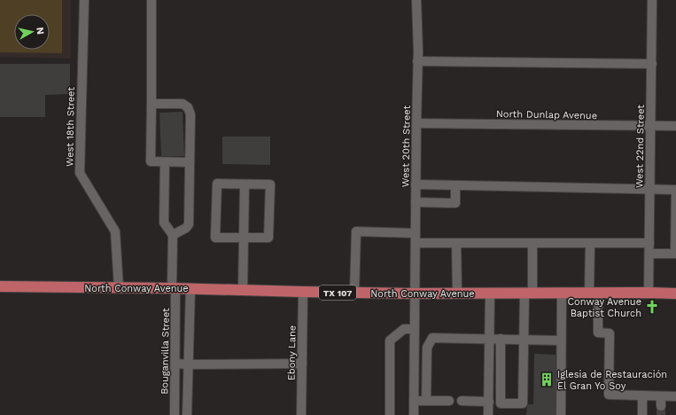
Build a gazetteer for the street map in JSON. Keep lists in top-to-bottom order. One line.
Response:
{"streets":{"main road":["North Conway Avenue","TX 107"],"street":["North Dunlap Avenue","West 18th Street","West 20th Street","West 22nd Street","Bouganvilla Street","Ebony Lane"]},"crossings":[["North Dunlap Avenue","West 20th Street"],["North Dunlap Avenue","West 22nd Street"],["West 18th Street","North Conway Avenue"],["West 20th Street","North Conway Avenue"],["West 22nd Street","North Conway Avenue"],["North Conway Avenue","Bouganvilla Street"],["North Conway Avenue","Ebony Lane"]],"places":{"church":["Conway Avenue Baptist Church"],"building":["Iglesia de Restauración El Gran Yo Soy"]},"north":"right"}
